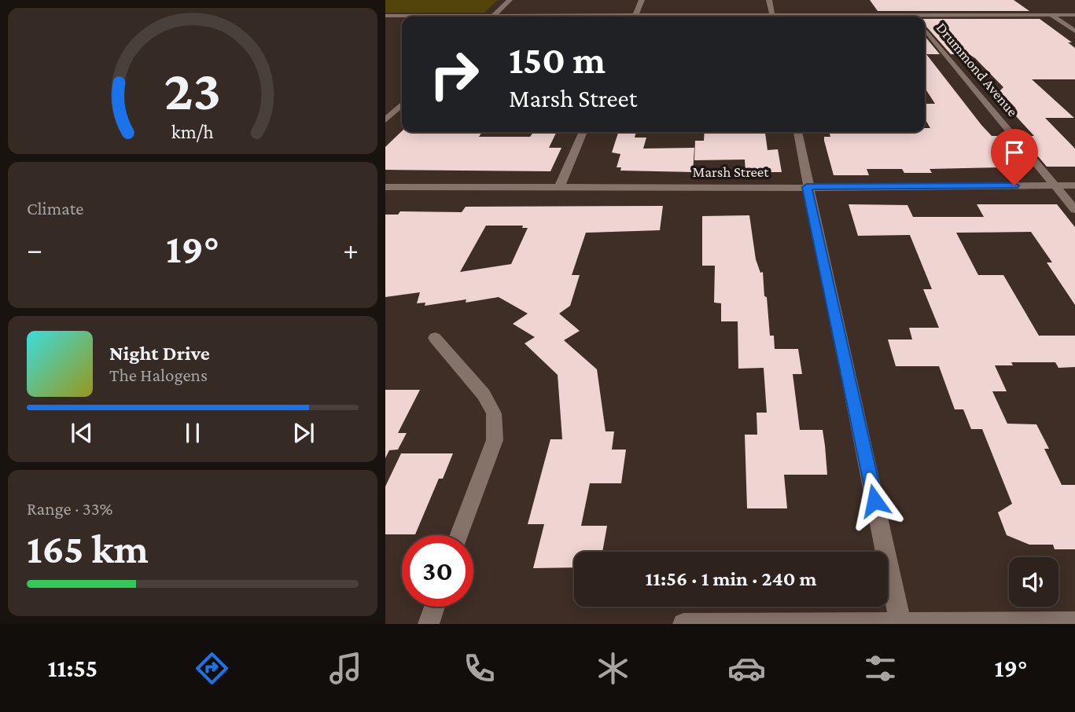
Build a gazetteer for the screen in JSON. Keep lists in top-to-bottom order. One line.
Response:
{"streets":{"street":["Drummond Avenue","Marsh Street"]},"crossings":[["Drummond Avenue","Marsh Street"]],"page":{"turn":["150 m","Marsh Street"],"tile":["Climate",["Range · 33%","165 km"]],"heat":["−","19°","+"],"song":["Night Drive","The Halogens"],"limit":"30","trip":"11:56 · 1 min · 240 m","tabs":["11:55","19°"],"gauge":["23","km/h"]}}
